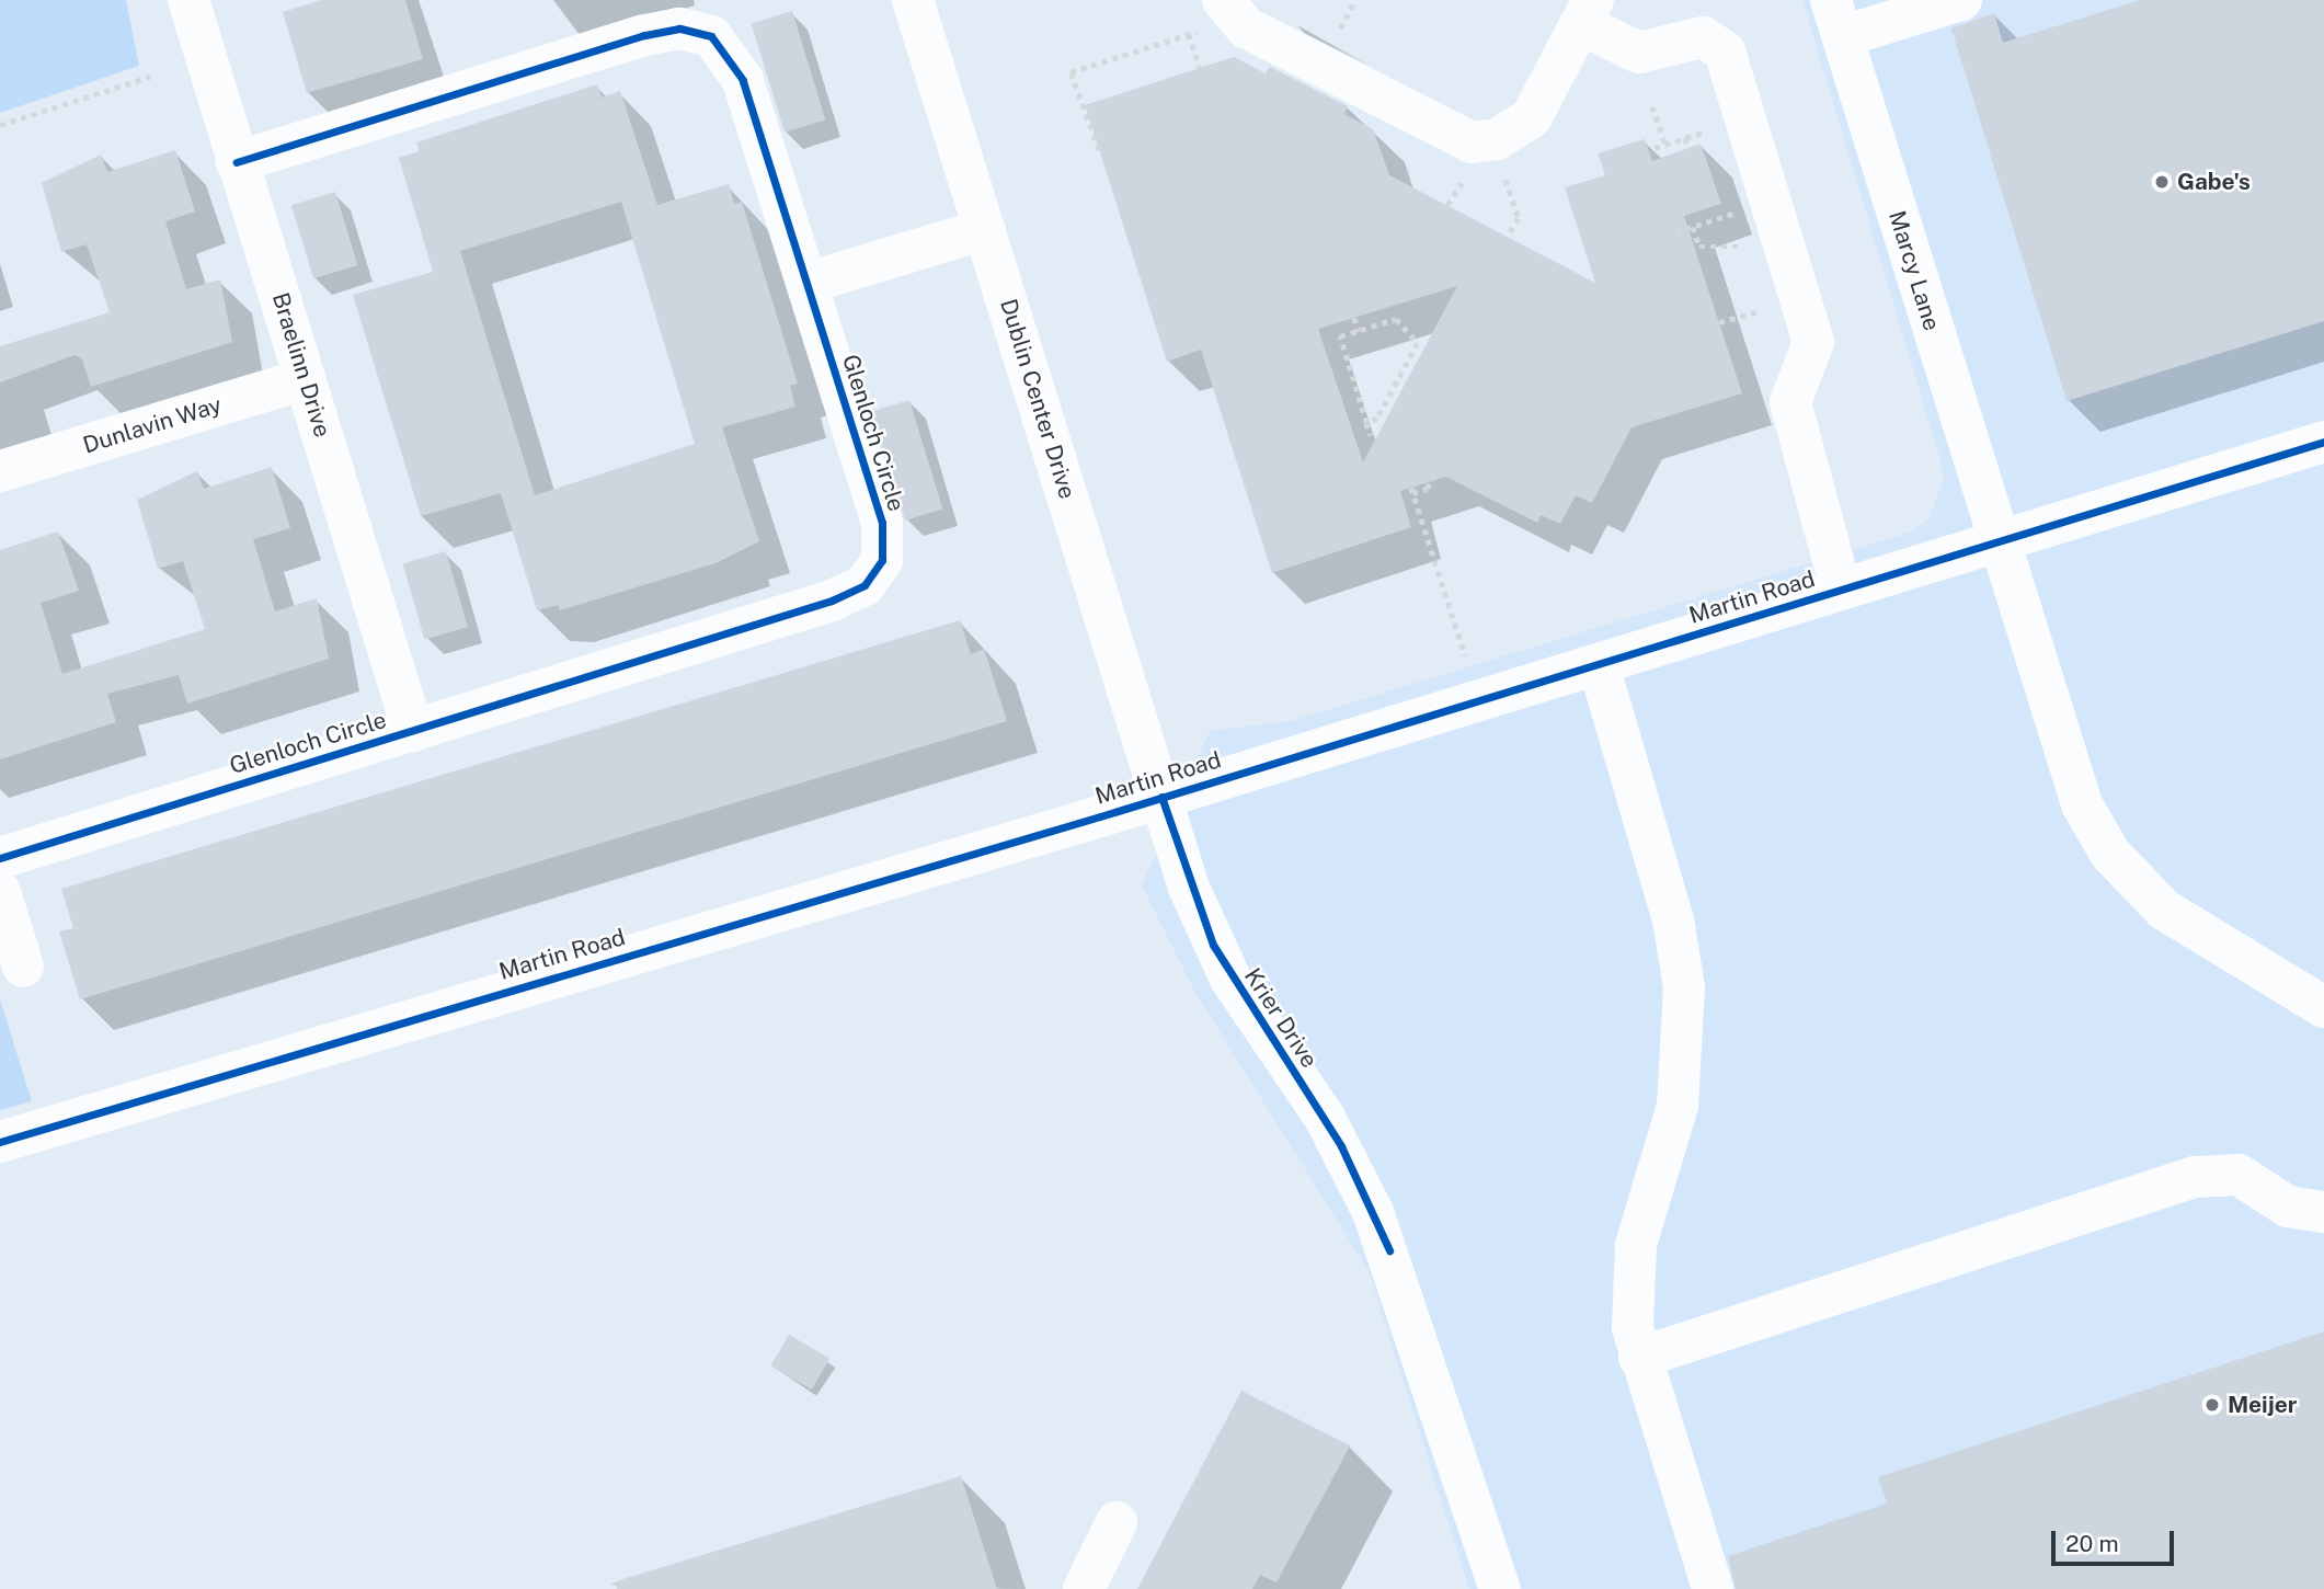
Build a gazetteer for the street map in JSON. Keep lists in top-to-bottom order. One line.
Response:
{"streets":{"street":["Marcy Lane","Braelinn Drive","Dublin Center Drive","Dunlavin Way","Glenloch Circle","Martin Road","Krier Drive"]},"crossings":[["Marcy Lane","Martin Road"],["Braelinn Drive","Dunlavin Way"],["Braelinn Drive","Glenloch Circle"],["Dublin Center Drive","Martin Road"],["Dublin Center Drive","Krier Drive"],["Martin Road","Krier Drive"]],"places":["Gabe's","Meijer"],"scale_bar":"20 m"}
